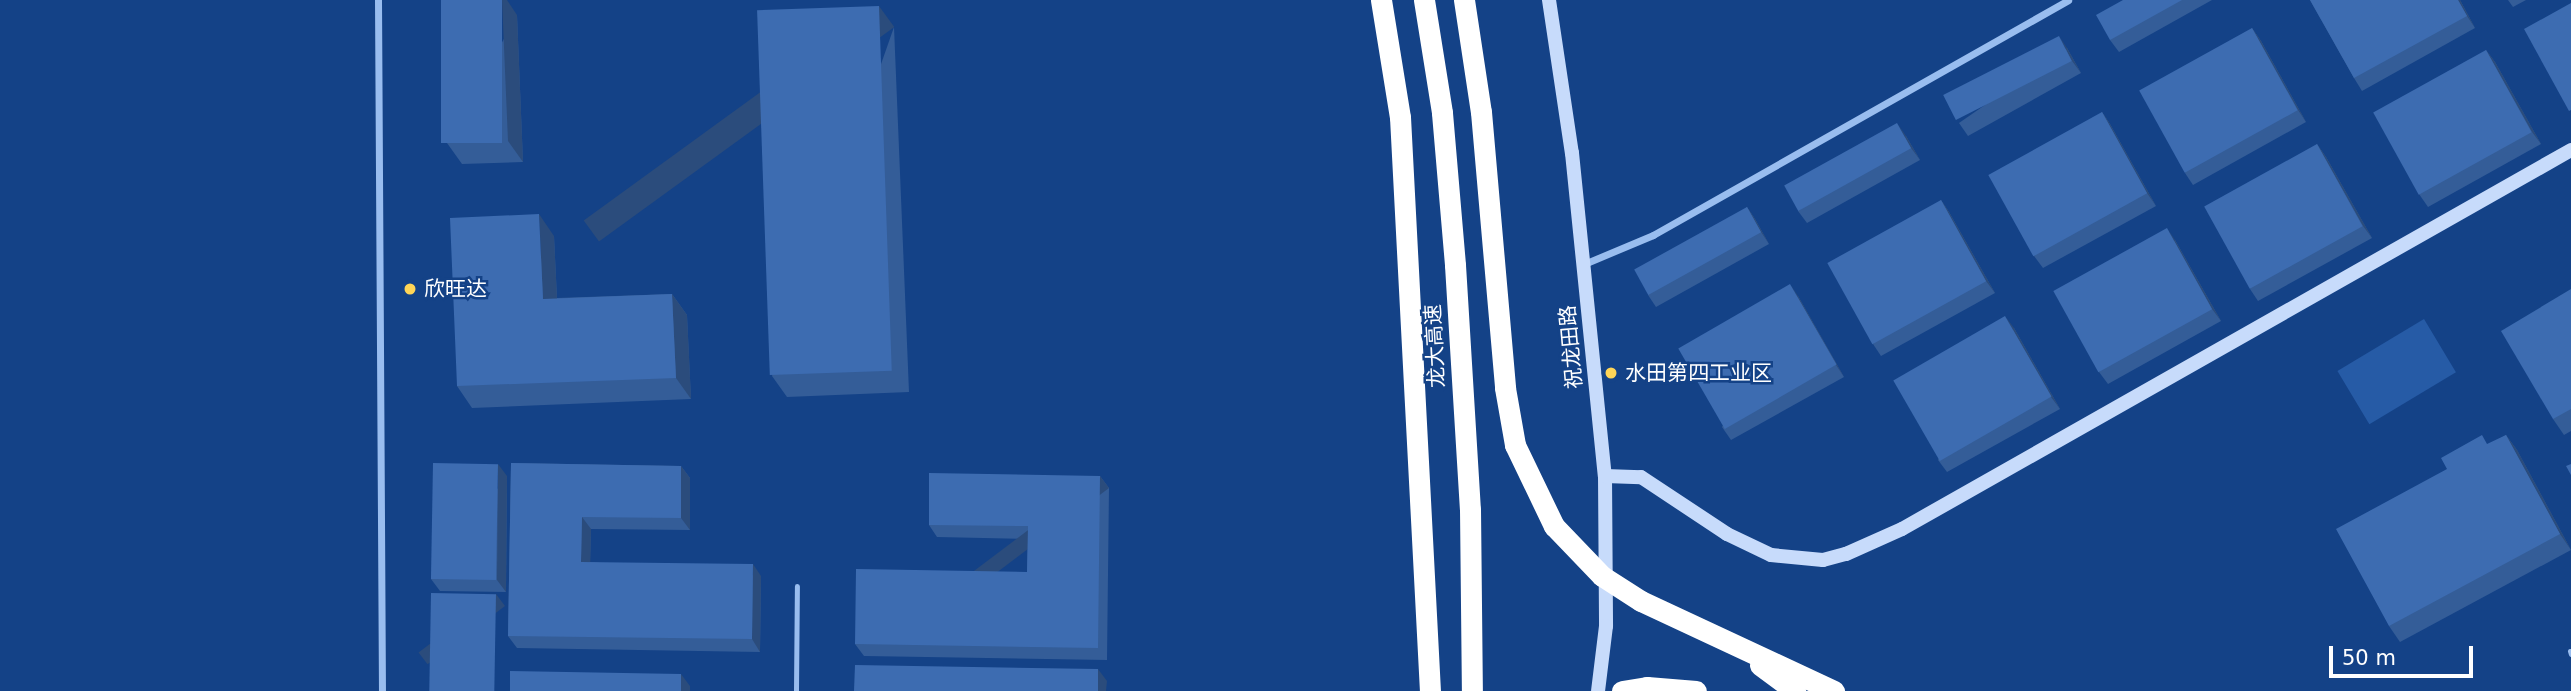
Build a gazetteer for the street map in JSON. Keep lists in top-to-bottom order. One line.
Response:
{"streets":{"highway":["龙大高速"],"street":["祝龙田路"]},"places":["欣旺达","水田第四工业区"],"scale_bar":"50 m"}
